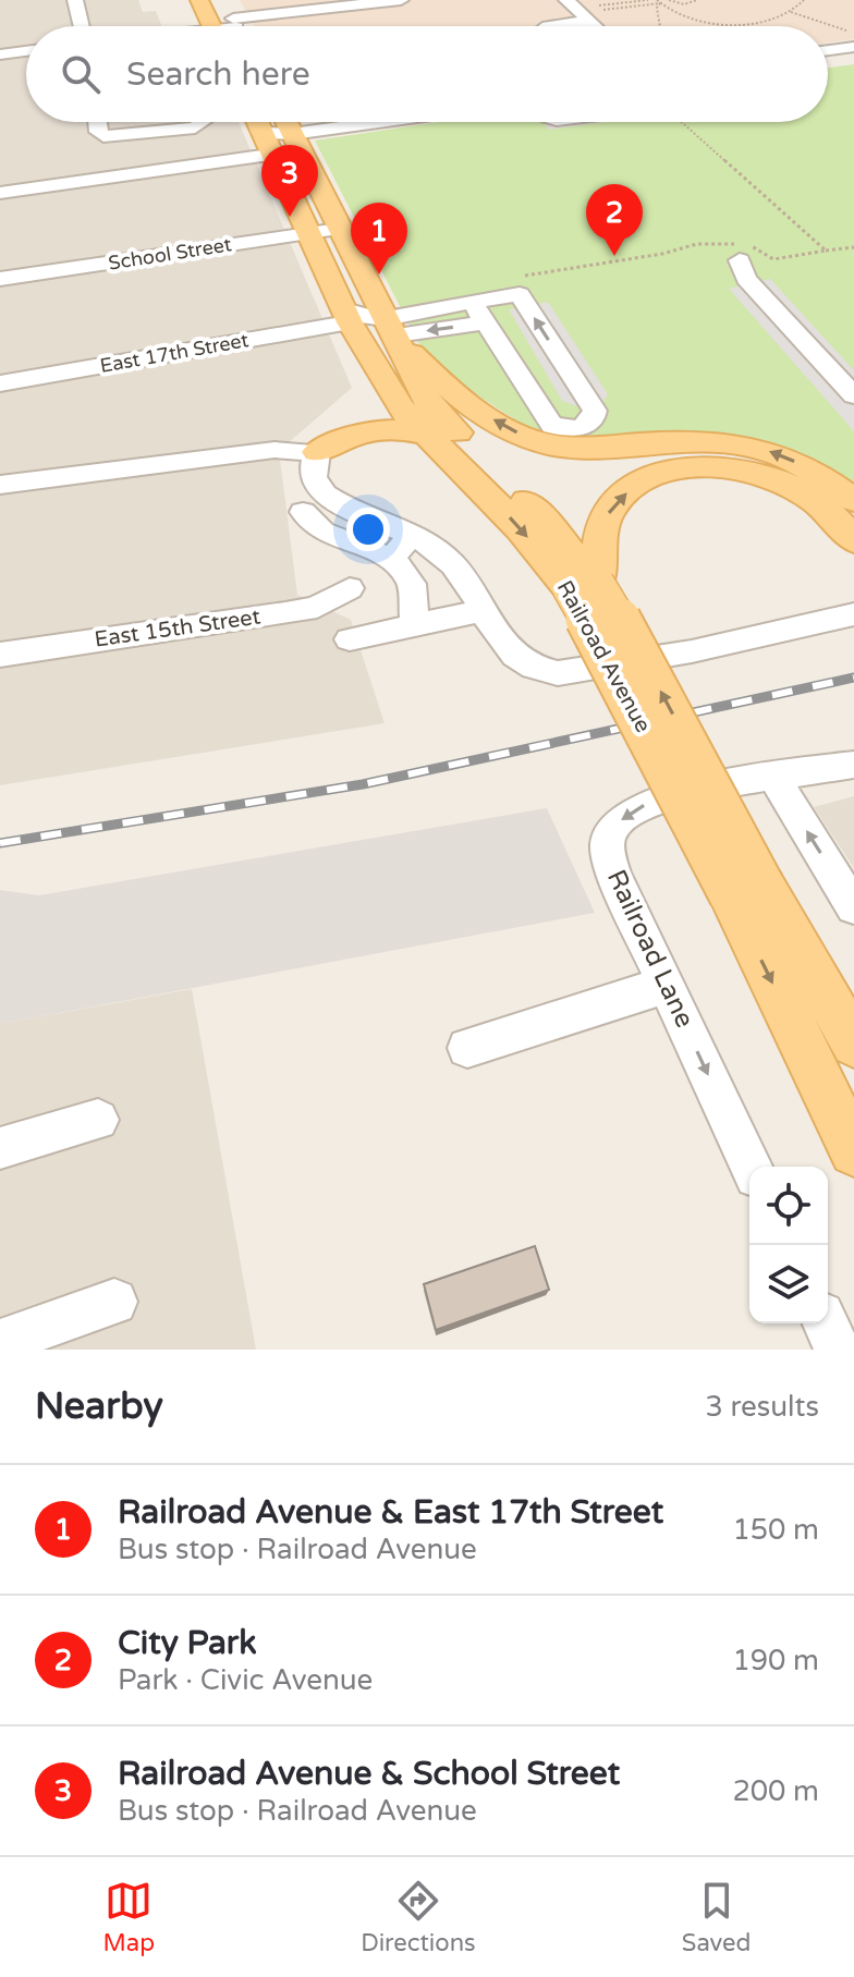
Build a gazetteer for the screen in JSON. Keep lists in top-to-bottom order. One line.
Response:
{"streets":{"main road":["Railroad Avenue"],"street":["School Street","East 17th Street","East 15th Street","Railroad Lane"]},"crossings":[["School Street","Railroad Avenue"],["East 17th Street","Railroad Avenue"]],"page":{"search":"Search here","pins":["3","2","1"],"heading":["Nearby","3 results"],"list":[{"mark":"1","name":"Railroad Avenue & East 17th Street","note":"Bus stop · Railroad Avenue","value":"150 m"},{"mark":"2","name":"City Park","note":"Park · Civic Avenue","value":"190 m"},{"mark":"3","name":"Railroad Avenue & School Street","note":"Bus stop · Railroad Avenue","value":"200 m"}],"nav":["Map","Directions","Saved"]}}
